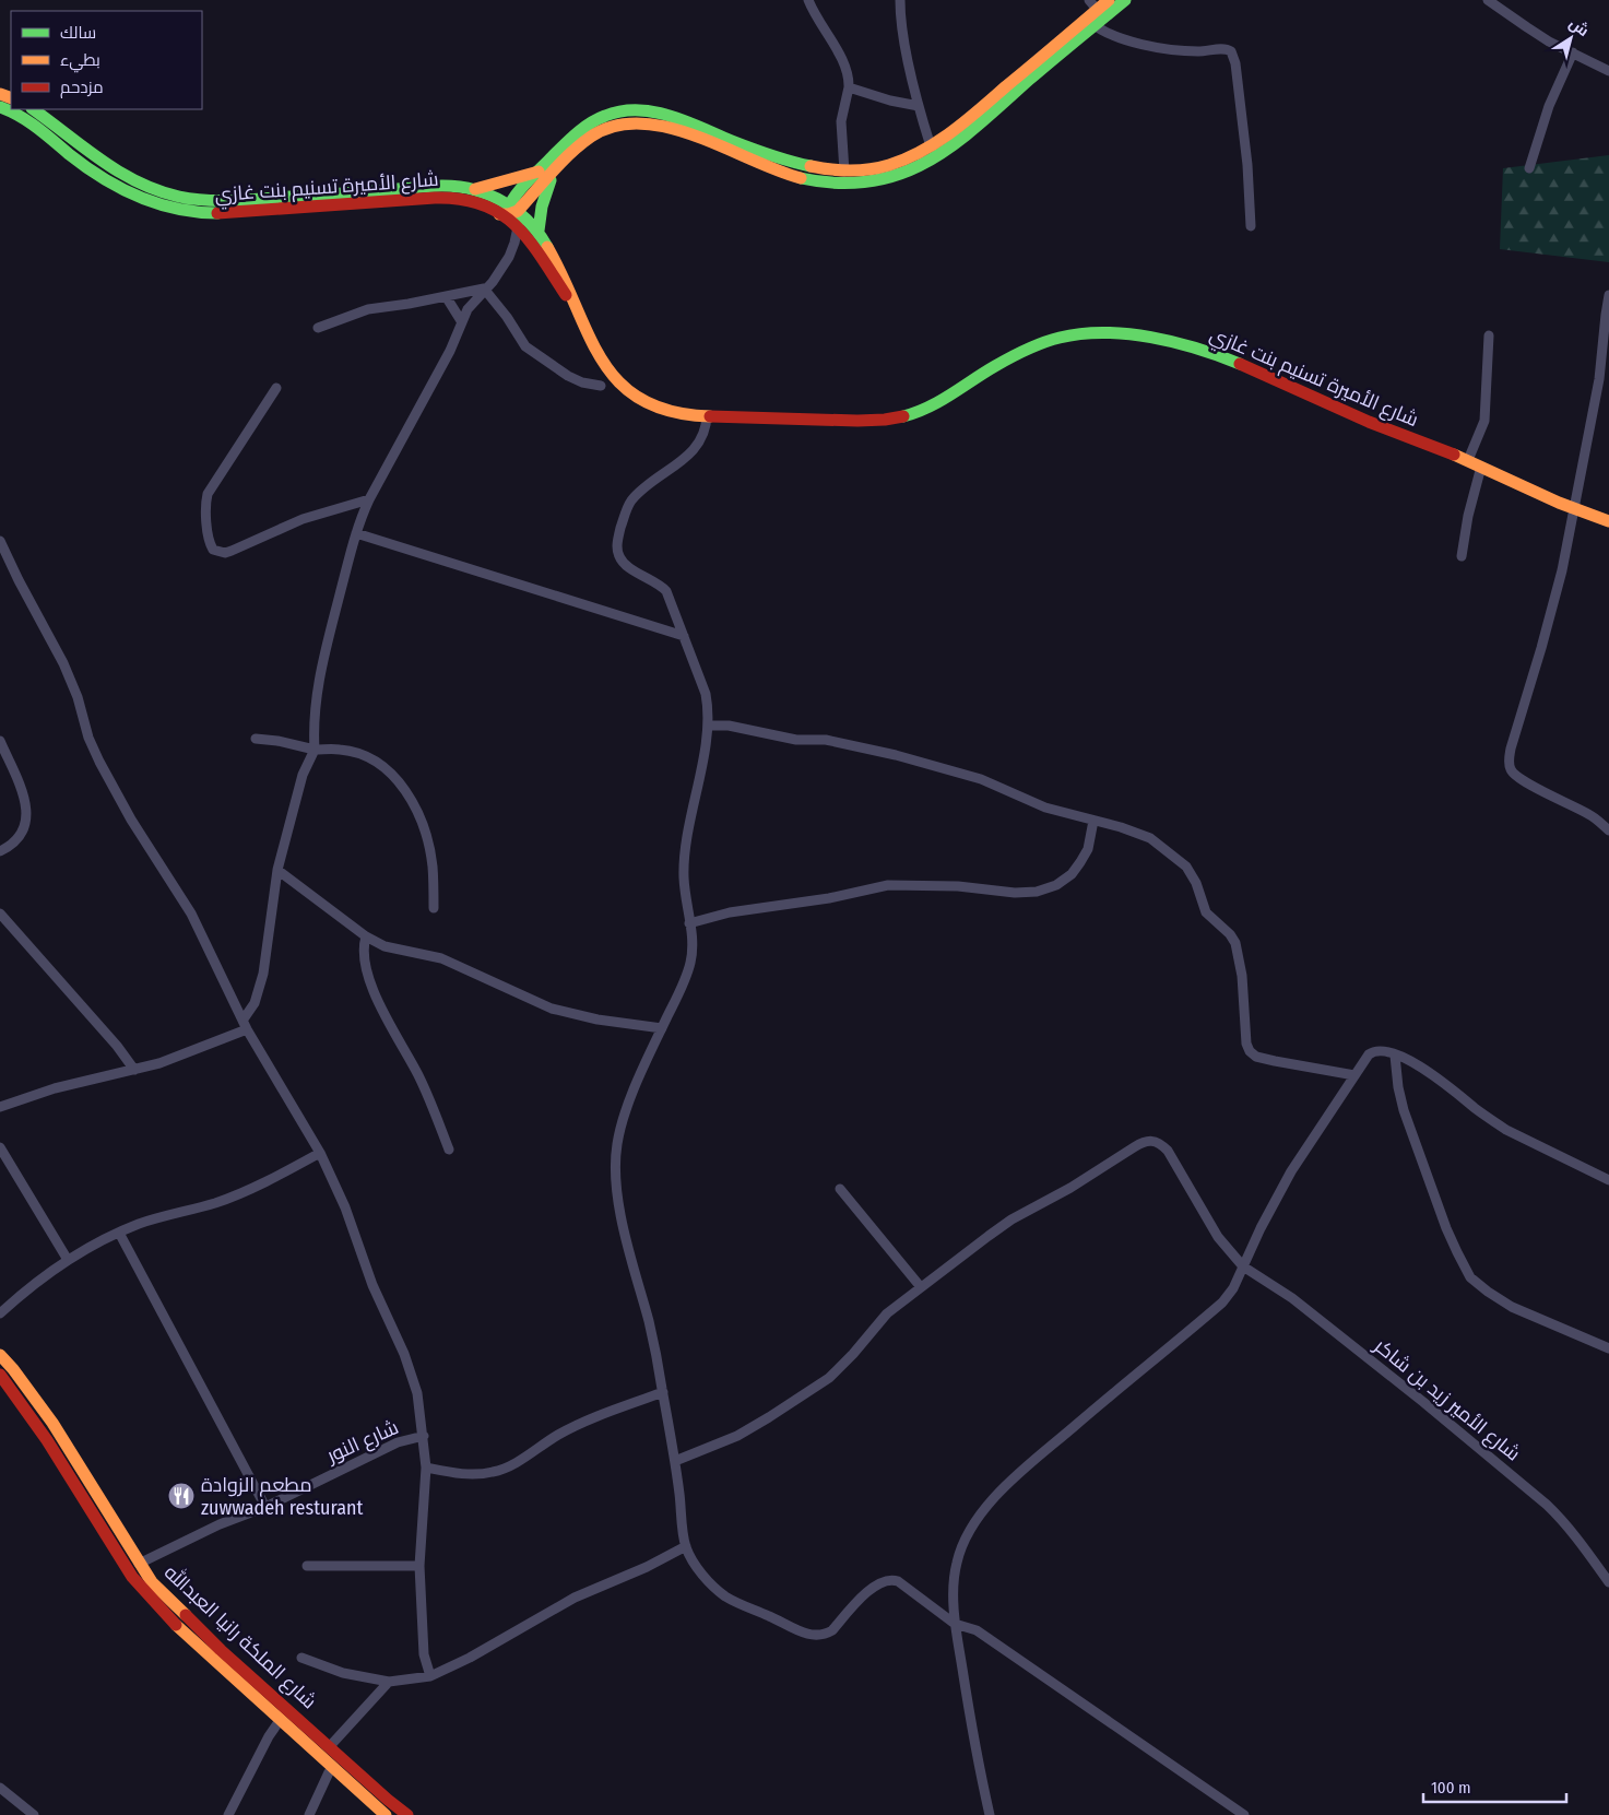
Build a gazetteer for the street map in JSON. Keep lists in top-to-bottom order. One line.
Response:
{"streets":{"main road":["شارع الأميرة تسنيم بنت غازي","شارع الملكة رانيا العبدالله"],"street":["شارع الأمير زيد بن شاكر","شارع النور"]},"crossings":[["شارع النور","شارع الملكة رانيا العبدالله"]],"places":{"restaurant":["مطعم الزوادة zuwwadeh resturant"]},"legend":["سالك","بطيء","مزدحم"],"scale_bar":"100 m","north":"top right"}
